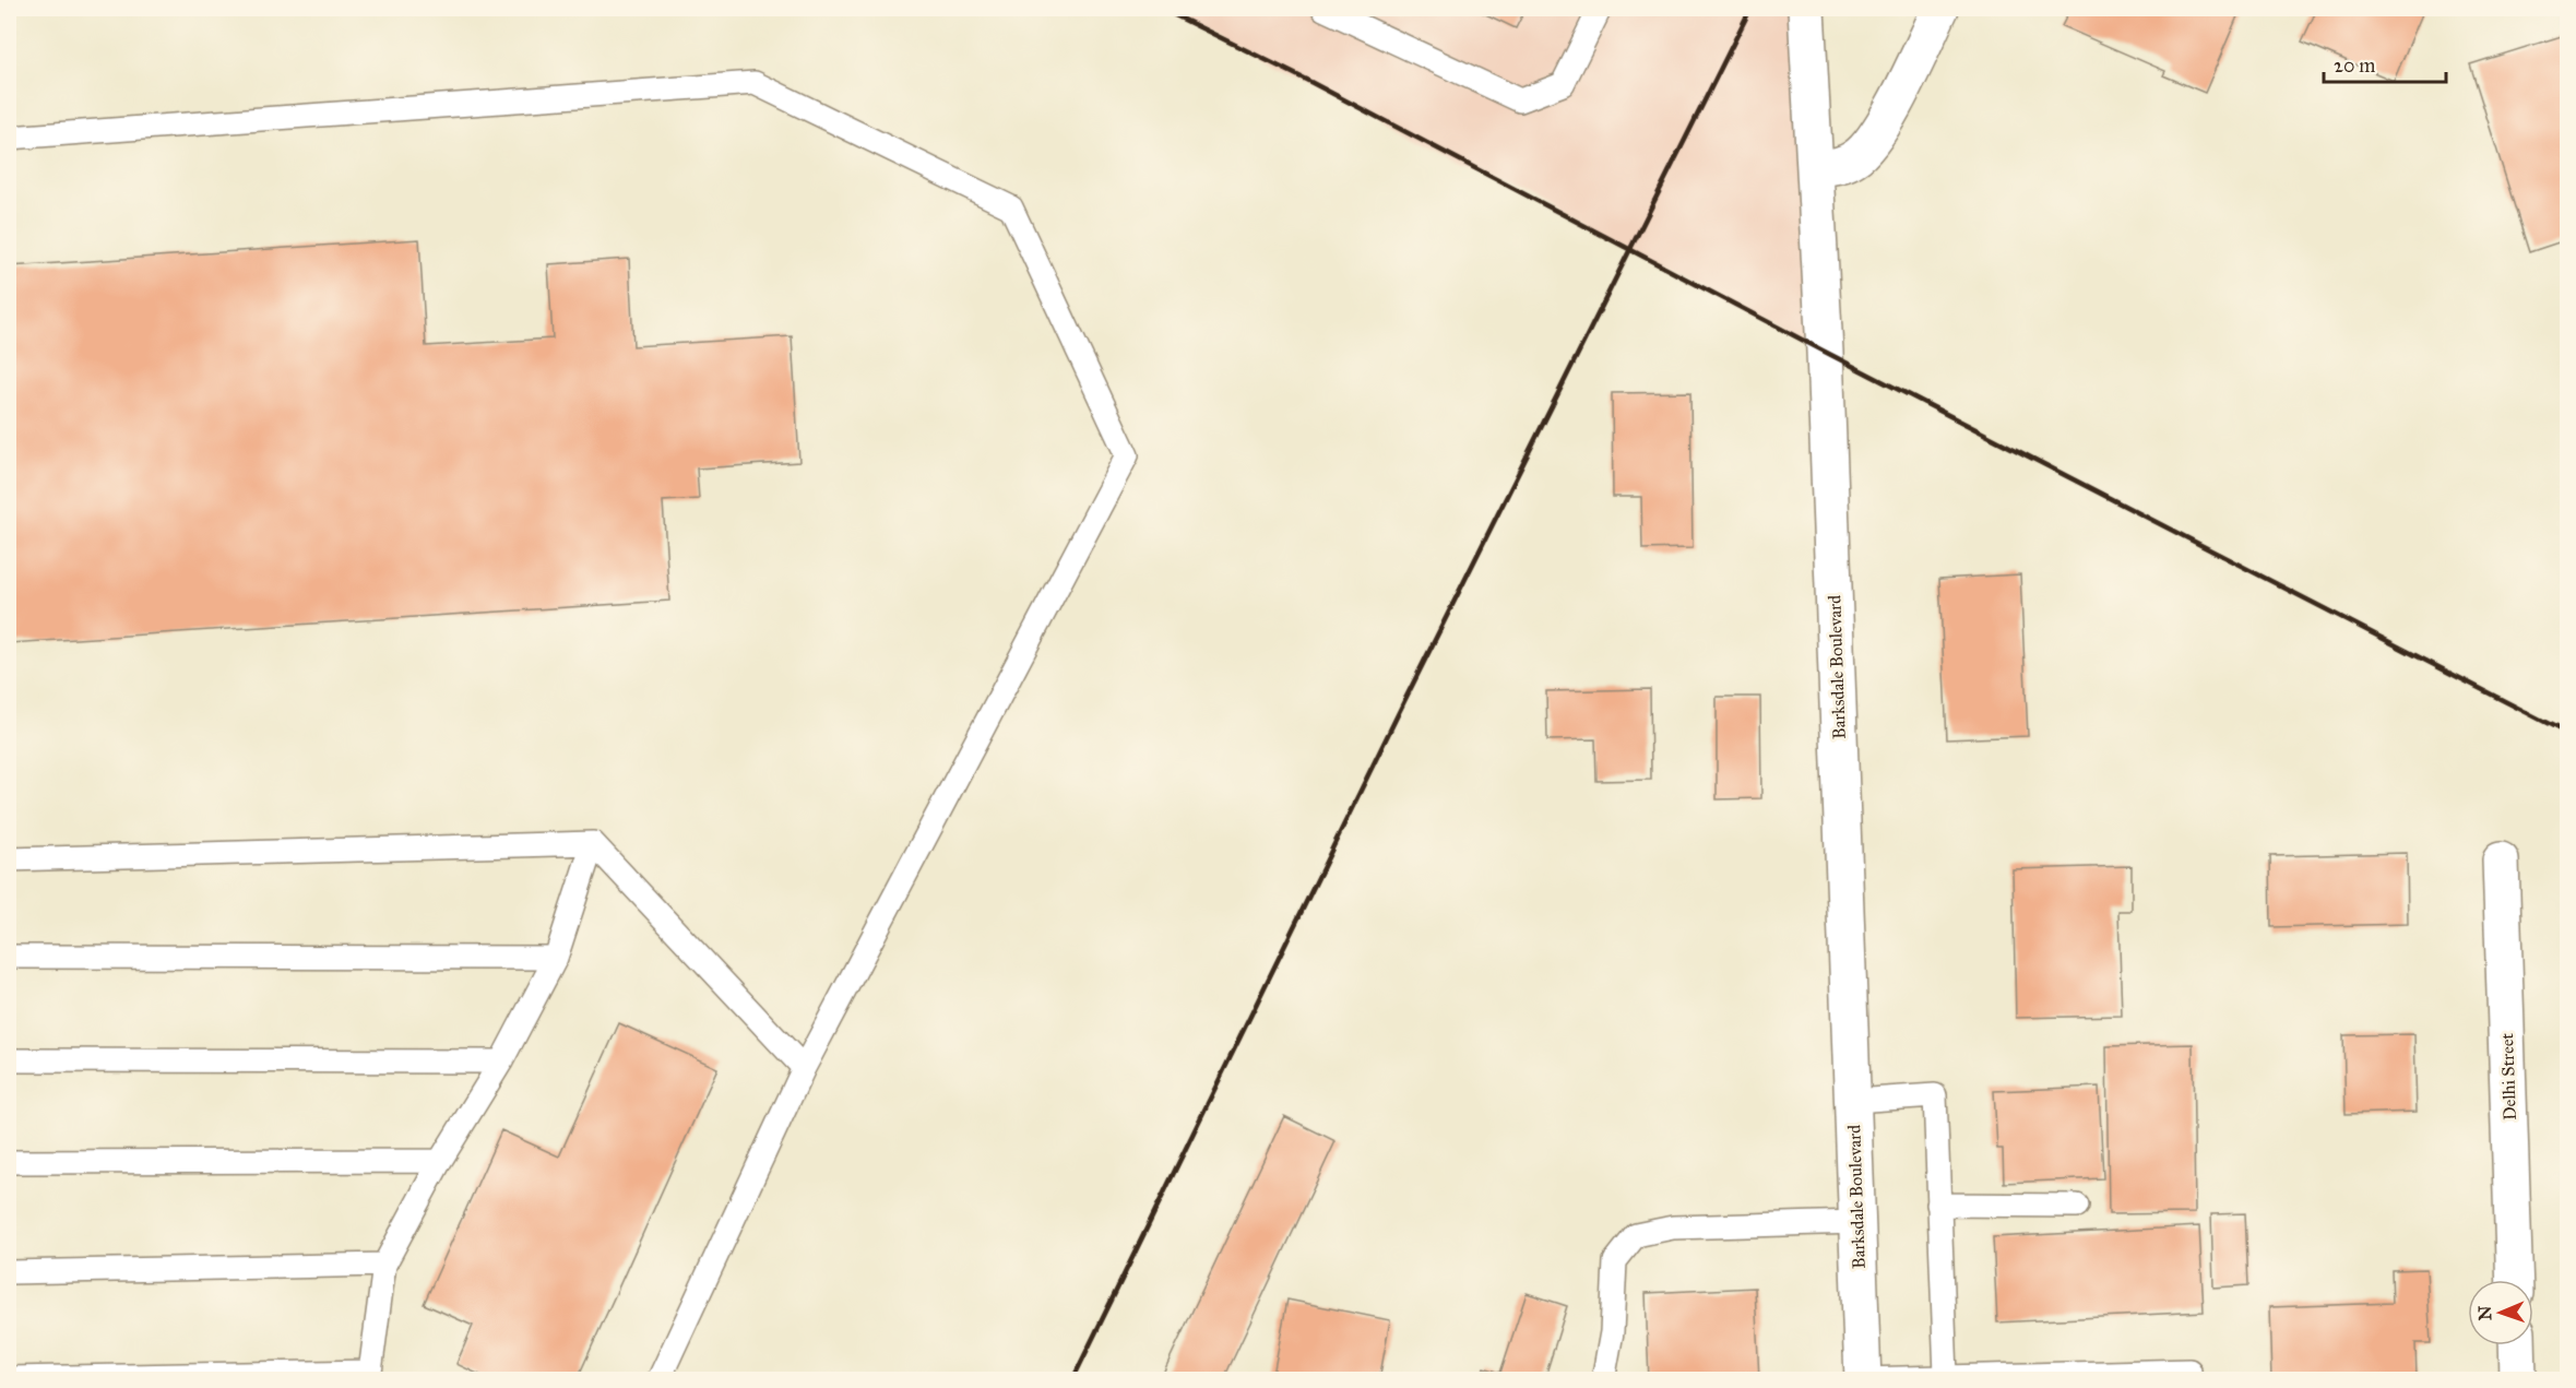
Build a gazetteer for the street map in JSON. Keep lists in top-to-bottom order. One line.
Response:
{"streets":{"main road":["Barksdale Boulevard","Delhi Street"]},"scale_bar":"20 m","north":"left"}
